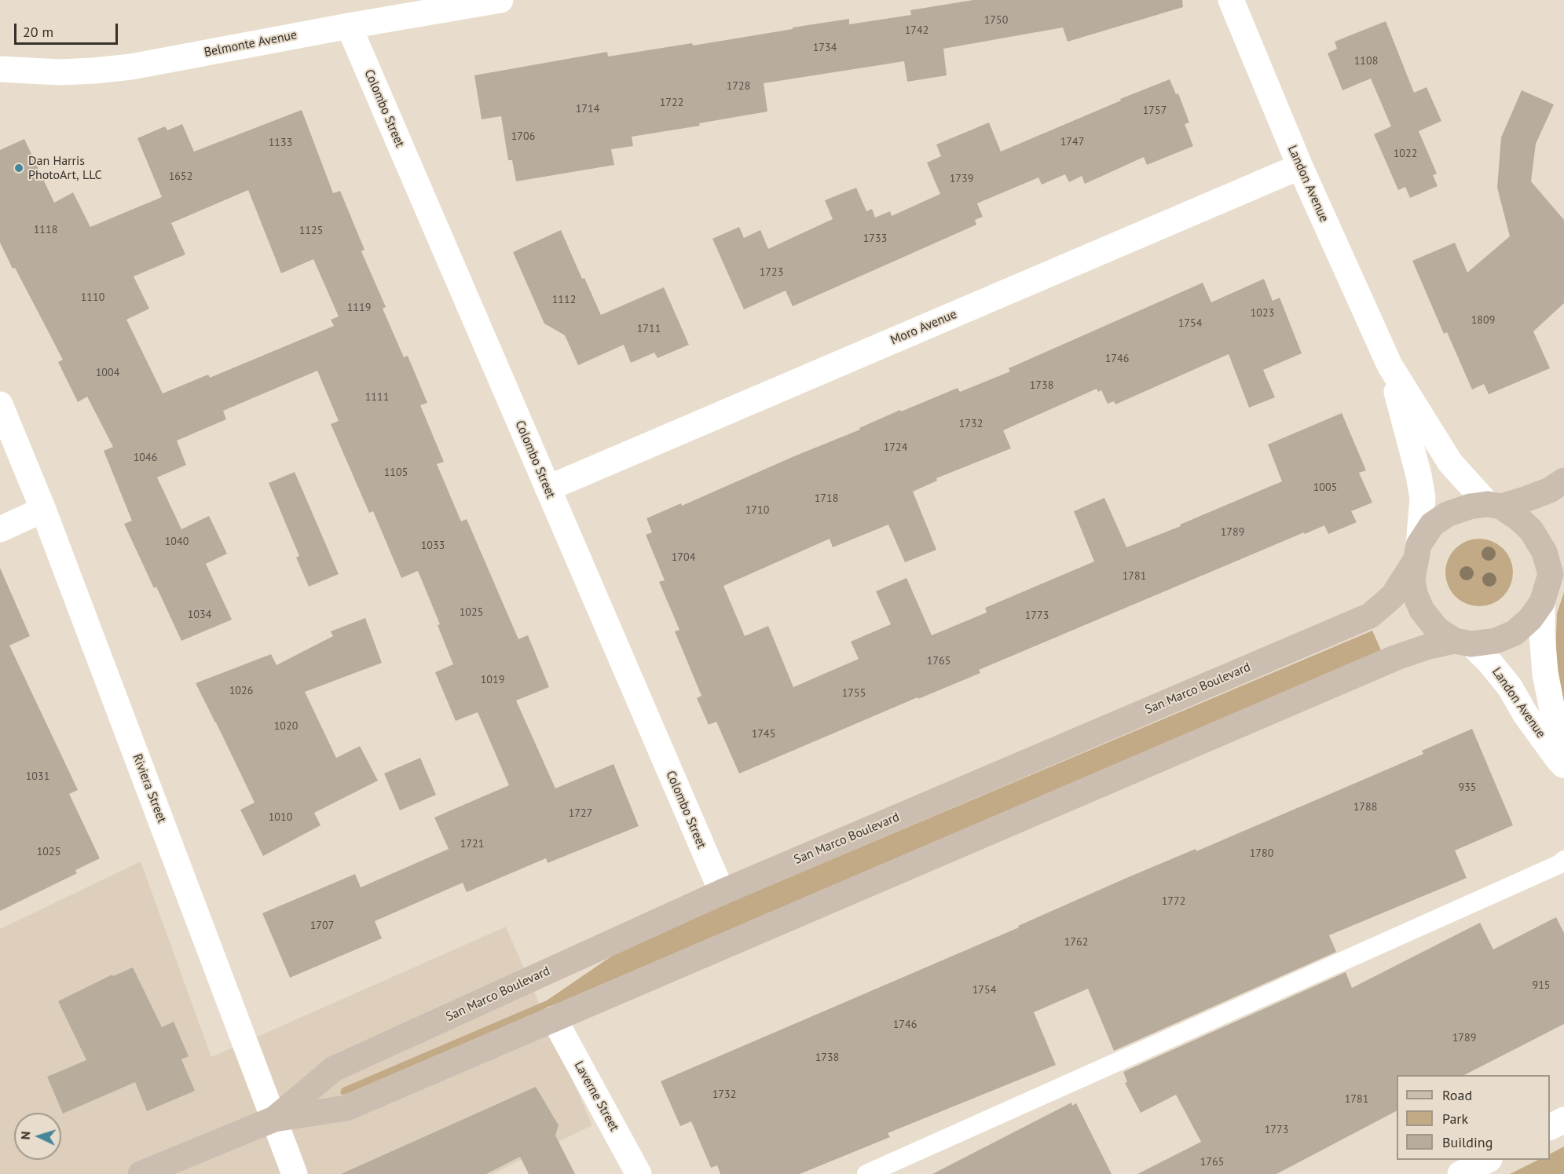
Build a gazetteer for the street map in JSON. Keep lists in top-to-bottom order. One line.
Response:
{"streets":{"main road":["San Marco Boulevard"],"street":["Belmonte Avenue","Colombo Street","Landon Avenue","Moro Avenue","Riviera Street","Laverne Street"]},"crossings":[["Belmonte Avenue","Colombo Street"],["Colombo Street","Moro Avenue"],["Colombo Street","San Marco Boulevard"],["Landon Avenue","Moro Avenue"],["Landon Avenue","San Marco Boulevard"],["San Marco Boulevard","Riviera Street"],["San Marco Boulevard","Laverne Street"]],"places":["Dan Harris PhotoArt, LLC"],"house_numbers":["1750","1742","1734","1108","1728","1722","1714","1757","1706","1747","1133","1022","1652","1739","1118","1125","1733","1723","1110","1112","1119","1023","1809","1754","1711","1746","1004","1738","1111","1732","1724","1046","1105","1005","1718","1710","1789","1040","1033","1704","1781","1025","1034","1773","1765","1019","1026","1755","1020","1745","1031","935","1788","1727","1010","1721","1025","1780","1772","1707","1762","915","1754","1746","1789","1738","1732","1781","1773","1765"],"legend":["Road","Park","Building"],"scale_bar":"20 m","north":"left"}
